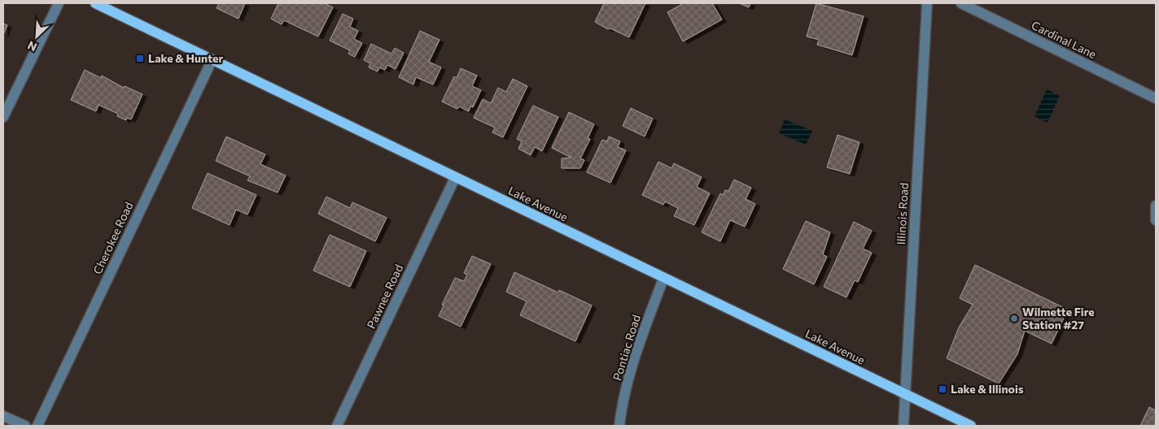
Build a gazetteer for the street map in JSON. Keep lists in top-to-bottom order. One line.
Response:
{"streets":{"main road":["Lake Avenue"],"street":["Cardinal Lane","Illinois Road","Cherokee Road","Pawnee Road","Pontiac Road"]},"crossings":[["Lake Avenue","Illinois Road"],["Lake Avenue","Cherokee Road"],["Lake Avenue","Pawnee Road"],["Lake Avenue","Pontiac Road"]],"places":{"transit":["Lake & Hunter","Lake & Illinois"],"other":["Wilmette Fire Station #27"]},"north":"bottom left"}
